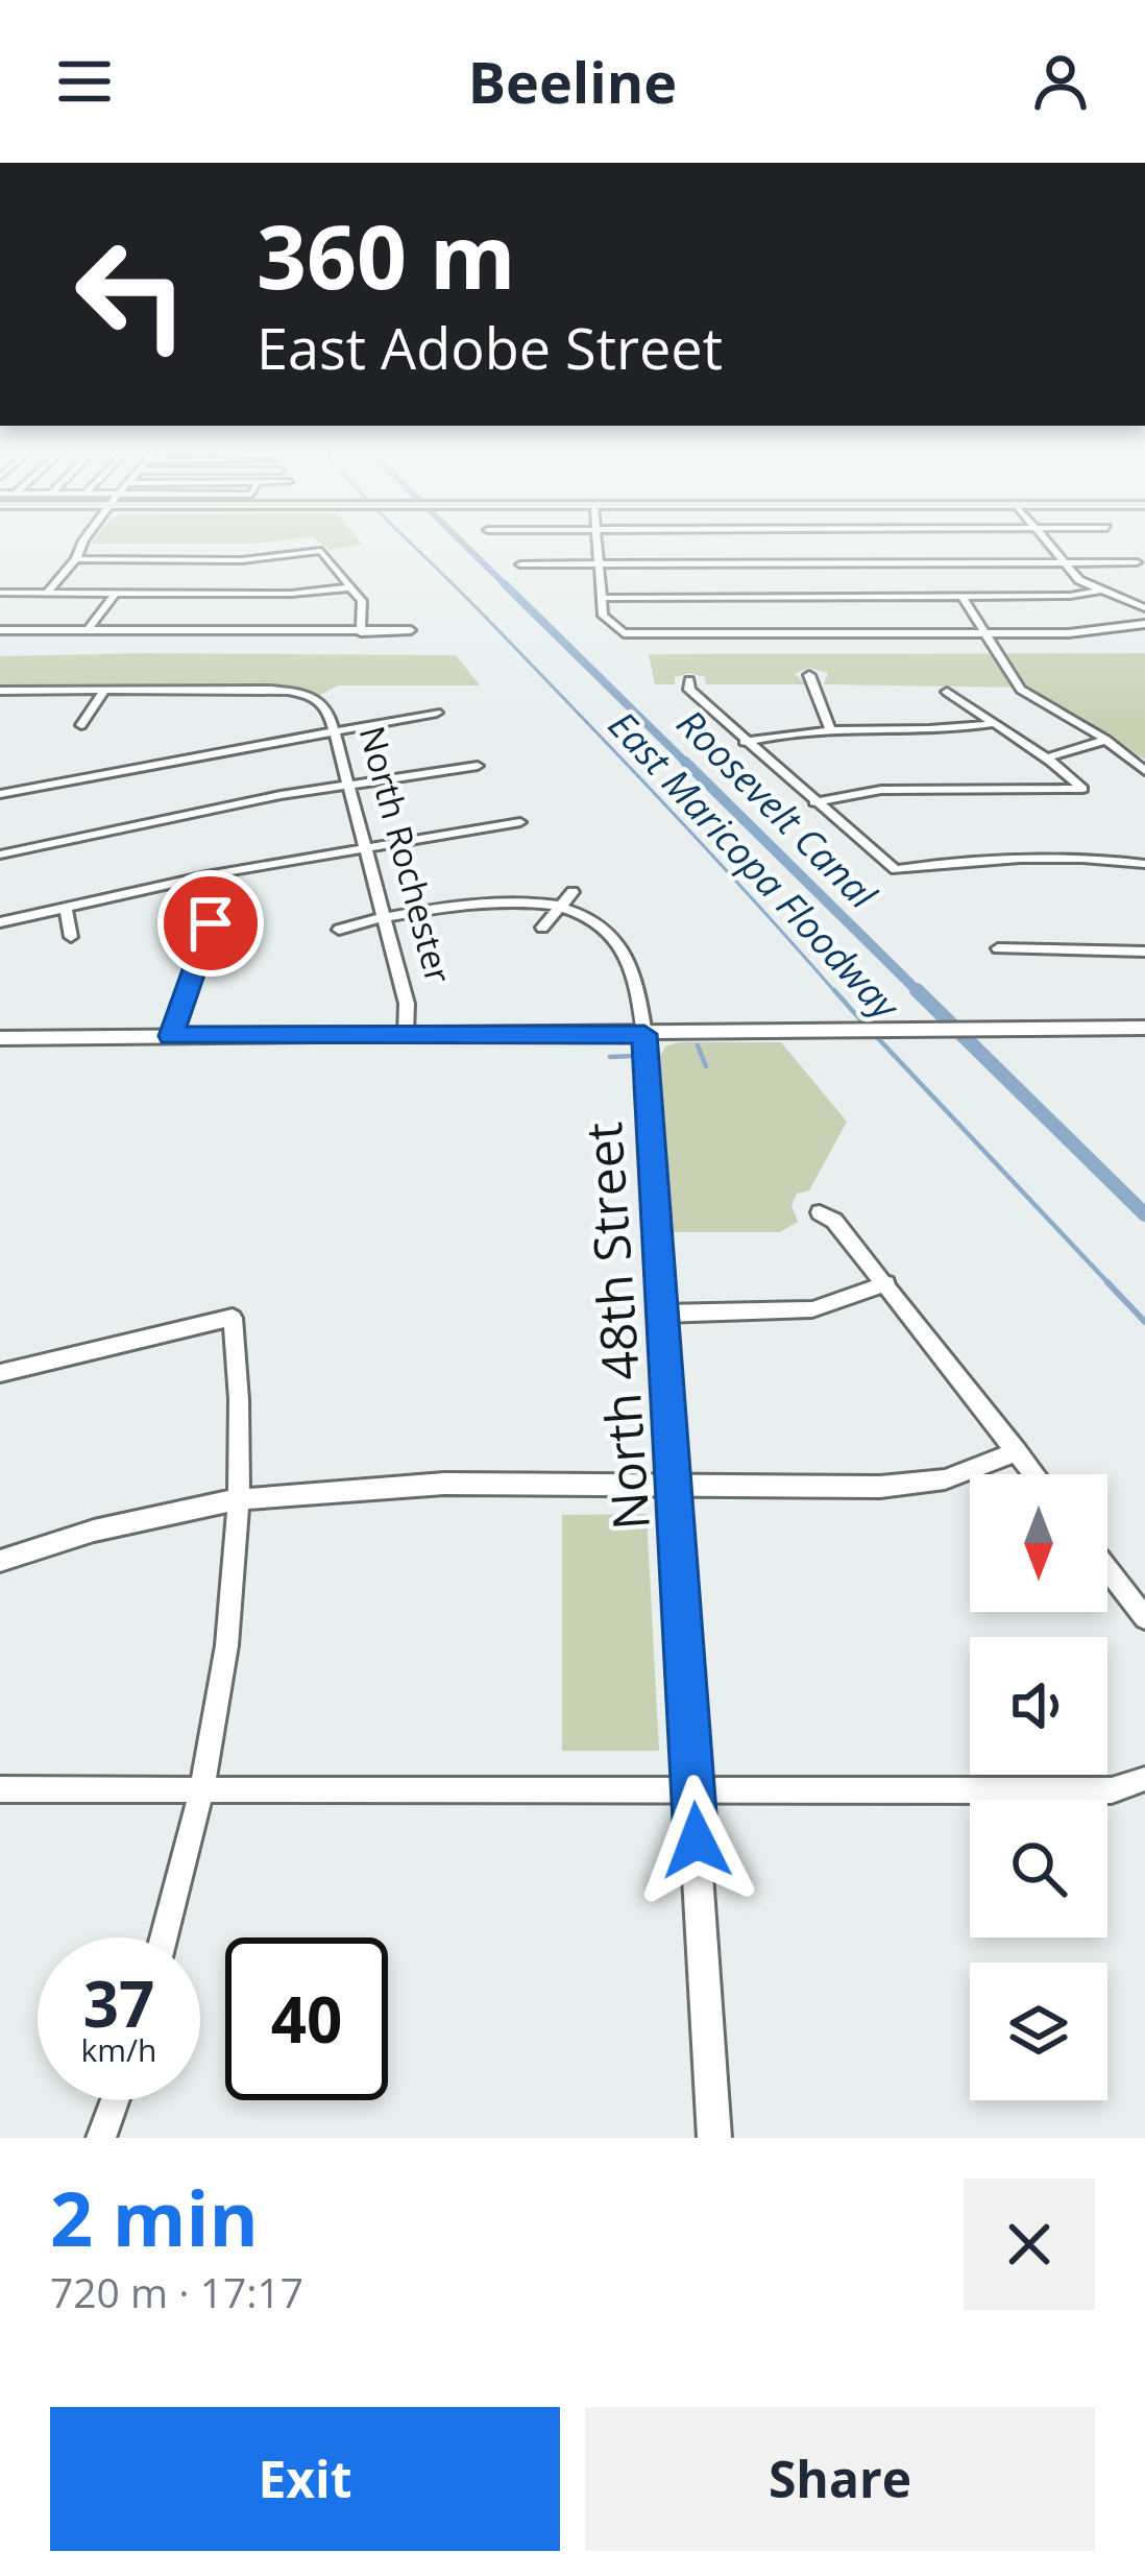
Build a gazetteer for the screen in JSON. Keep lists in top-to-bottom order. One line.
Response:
{"streets":{"street":["North Rochester","North 48th Street"]},"water":["Roosevelt Canal","East Maricopa Floodway"],"north":"bottom","page":{"header":"Beeline","turn":["360 m","East Adobe Street"],"speed":"37 km/h","limit":"40","heading":["2 min","720 m · 17:17"],"buttons":["Exit","Share"]}}
